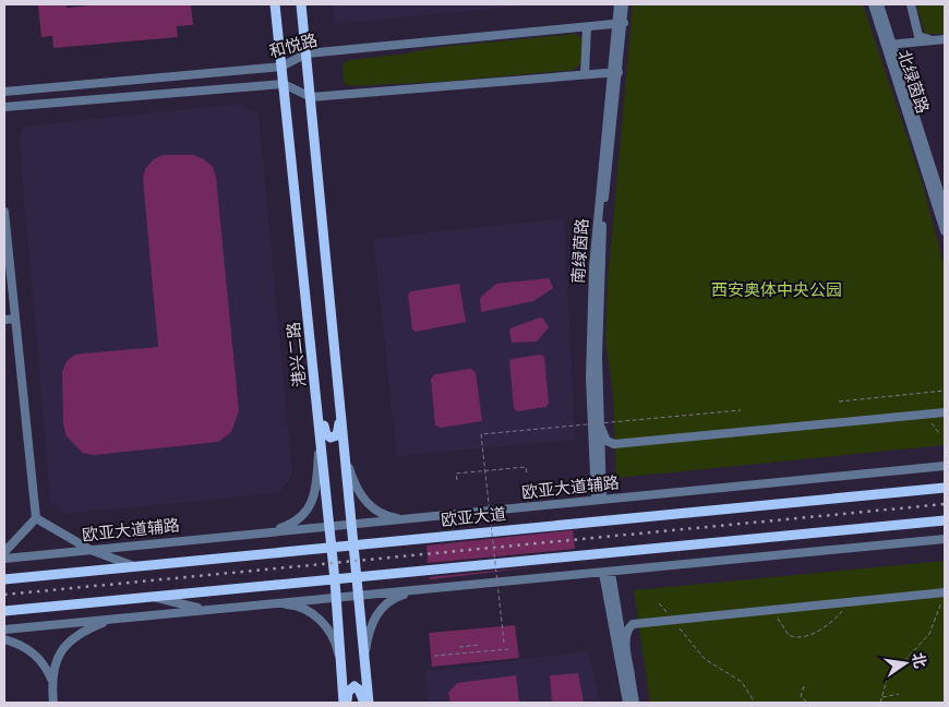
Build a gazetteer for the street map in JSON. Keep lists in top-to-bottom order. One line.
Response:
{"streets":{"main road":["港兴二路","欧亚大道"],"street":["和悦路","北绿茵路","南绿茵路","欧亚大道辅路"]},"crossings":[["和悦路","南绿茵路"],["和悦路","港兴二路"],["南绿茵路","欧亚大道辅路"],["港兴二路","欧亚大道辅路"],["港兴二路","欧亚大道"]],"parks":["西安奥体中央公园"],"north":"right"}
